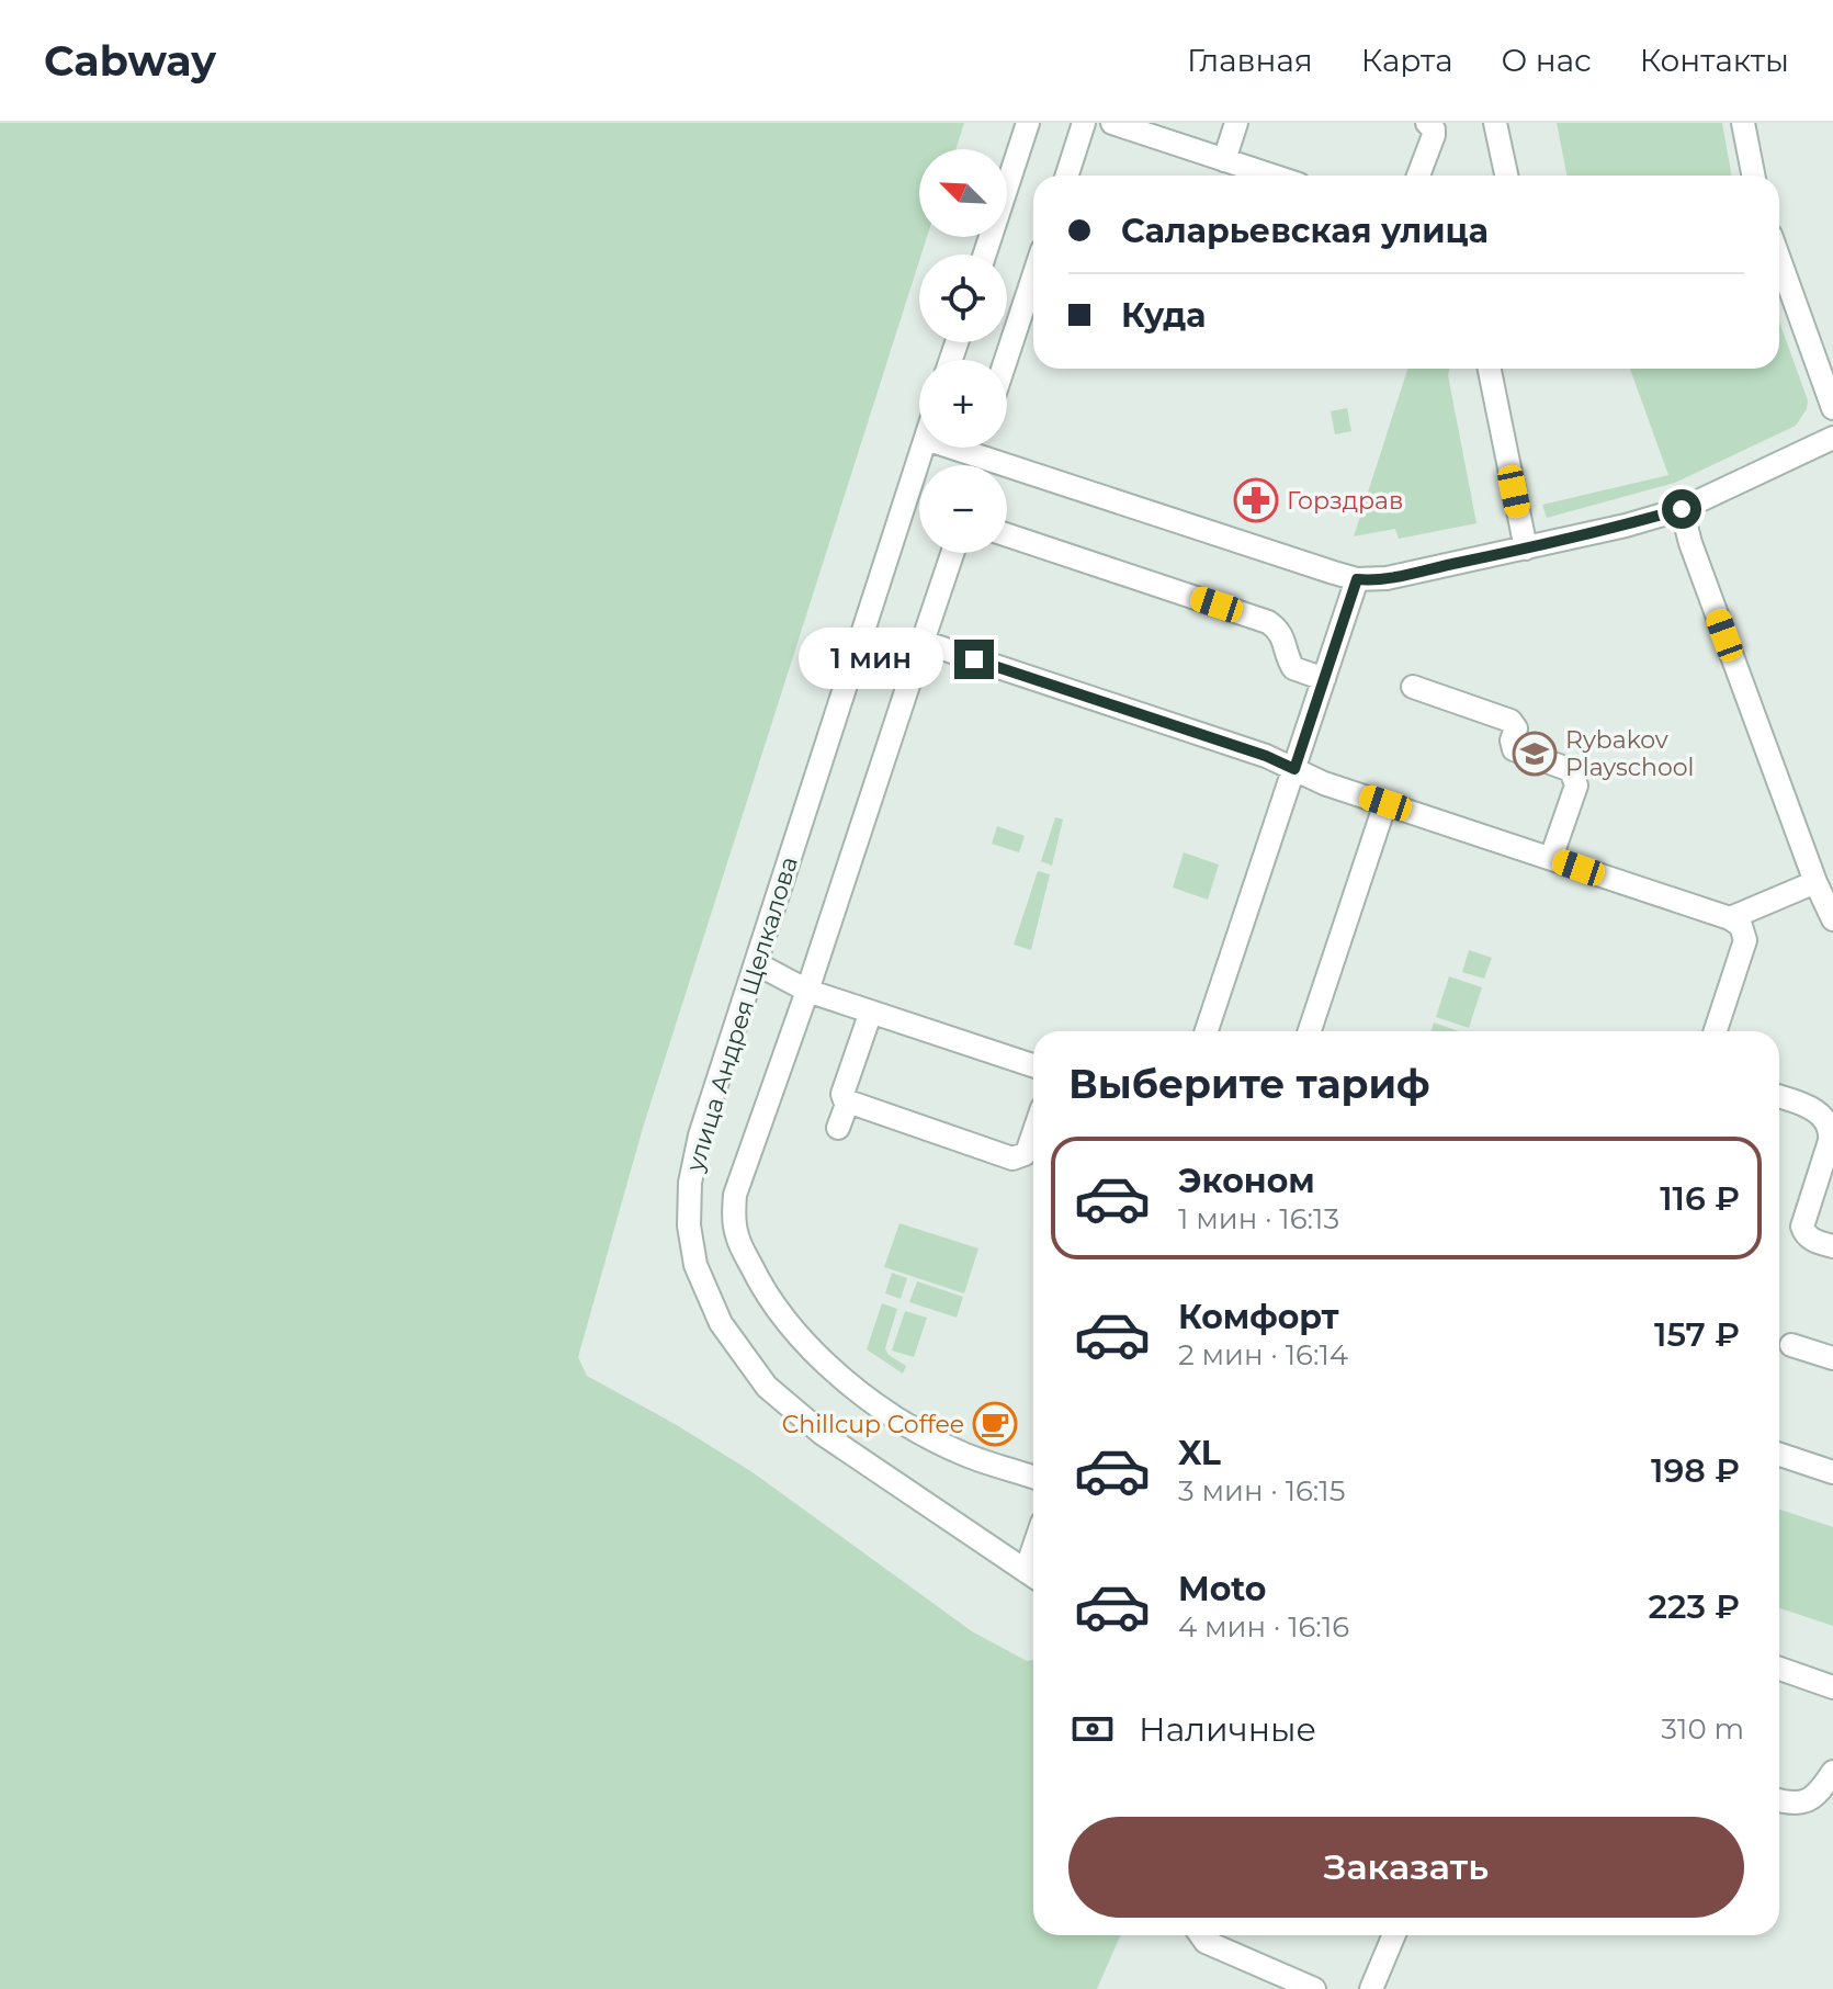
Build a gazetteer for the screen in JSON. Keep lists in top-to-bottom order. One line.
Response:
{"streets":{"street":["улица Андрея Щелкалова"]},"places":{"pharmacy":["Горздрав"],"school or university":["Rybakov Playschool"],"cafe":["Chillcup Coffee"]},"north":"top left","page":{"header":"Cabway","nav":["Главная","Карта","О нас","Контакты"],"map_buttons":["+","−"],"banner":["Саларьевская улица","Куда"],"bubble":"1 мин","heading":"Выберите тариф","list":[{"name":"Эконом","note":"1 мин · 16:13","value":"116 ₽"},{"name":"Комфорт","note":"2 мин · 16:14","value":"157 ₽"},{"name":"XL","note":"3 мин · 16:15","value":"198 ₽"},{"name":"Moto","note":"4 мин · 16:16","value":"223 ₽"}],"pay":["Наличные","310 m"],"buttons":"Заказать"}}
